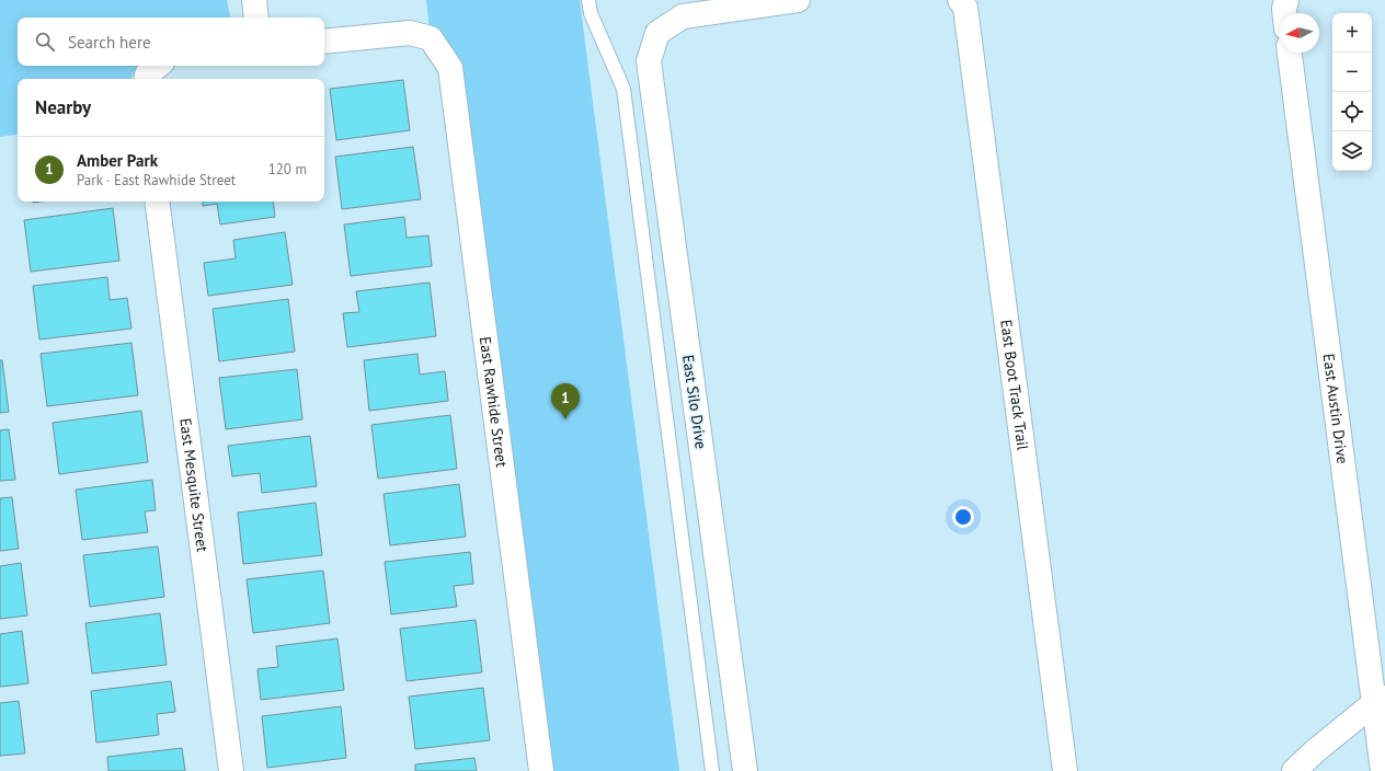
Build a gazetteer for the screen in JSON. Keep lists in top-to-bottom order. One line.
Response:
{"streets":{"street":["East Boot Track Trail","East Rawhide Street","East Silo Drive","East Austin Drive","East Mesquite Street"]},"north":"left","page":{"map_buttons":["+","−"],"search":"Search here","heading":"Nearby","list":[{"mark":"1","name":"Amber Park","note":"Park · East Rawhide Street","value":"120 m"}],"pins":"1"}}
